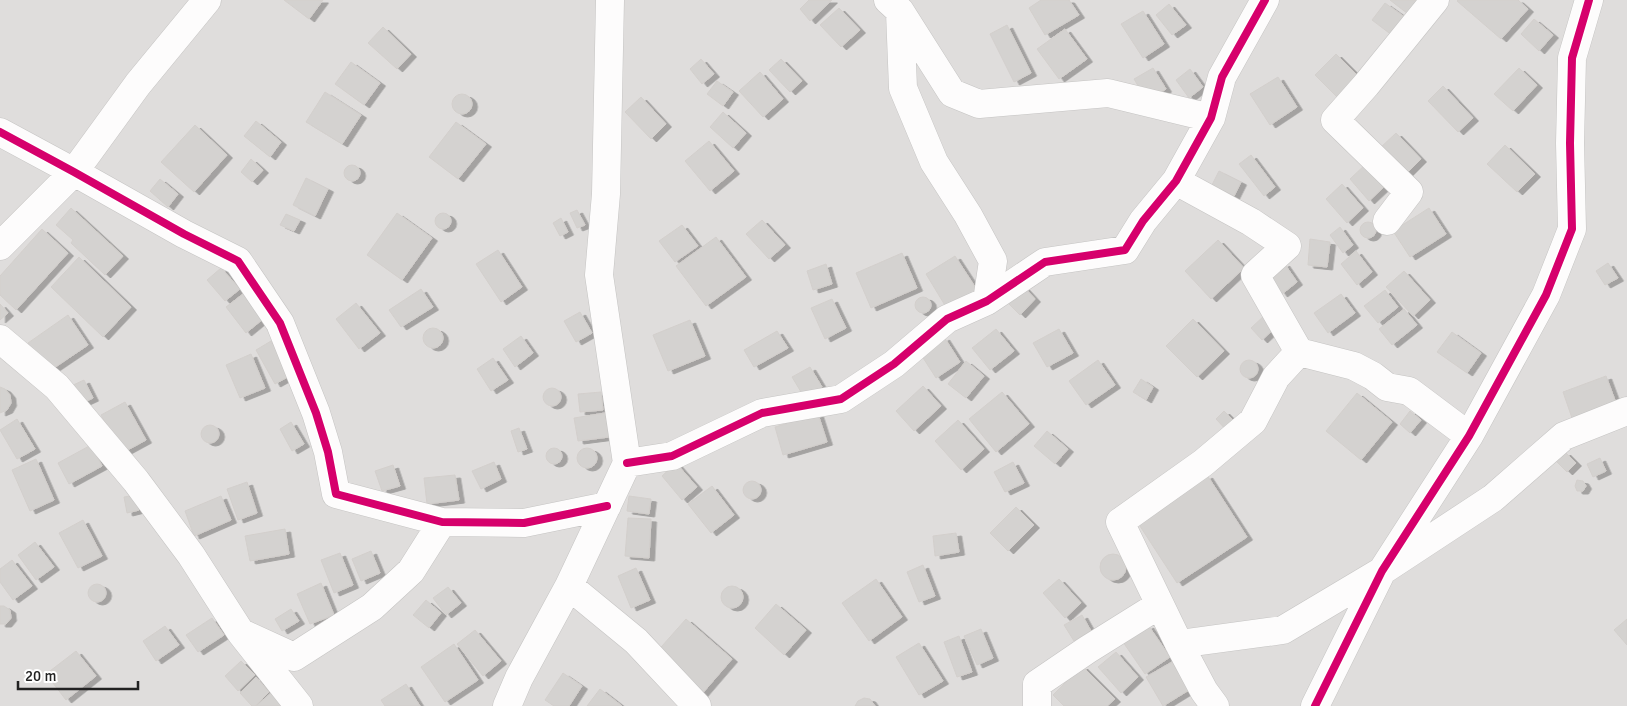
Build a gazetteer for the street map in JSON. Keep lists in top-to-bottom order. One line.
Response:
{"scale_bar":"20 m"}
